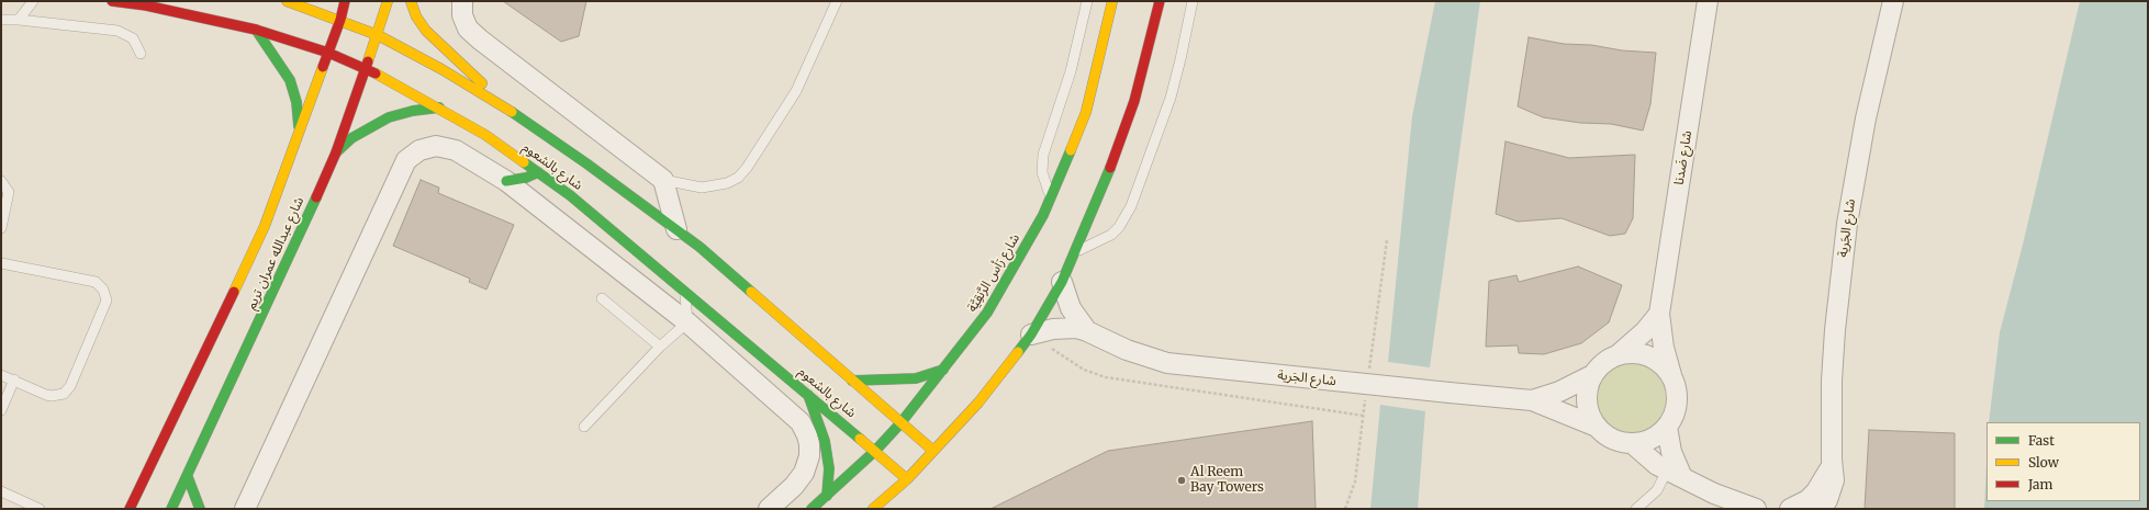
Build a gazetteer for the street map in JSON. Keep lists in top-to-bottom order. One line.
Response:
{"streets":{"street":["شارع ضَدنا","شارع بالشعوم","شارع الجَرية","شارع عبدالله عمران تريم","شارع رَأس الرَّنقِيَّة"]},"crossings":[["شارع ضَدنا","شارع الجَرية"],["شارع بالشعوم","شارع عبدالله عمران تريم"],["شارع بالشعوم","شارع رَأس الرَّنقِيَّة"]],"places":["Al Reem Bay Towers"],"legend":["Fast","Slow","Jam"]}
